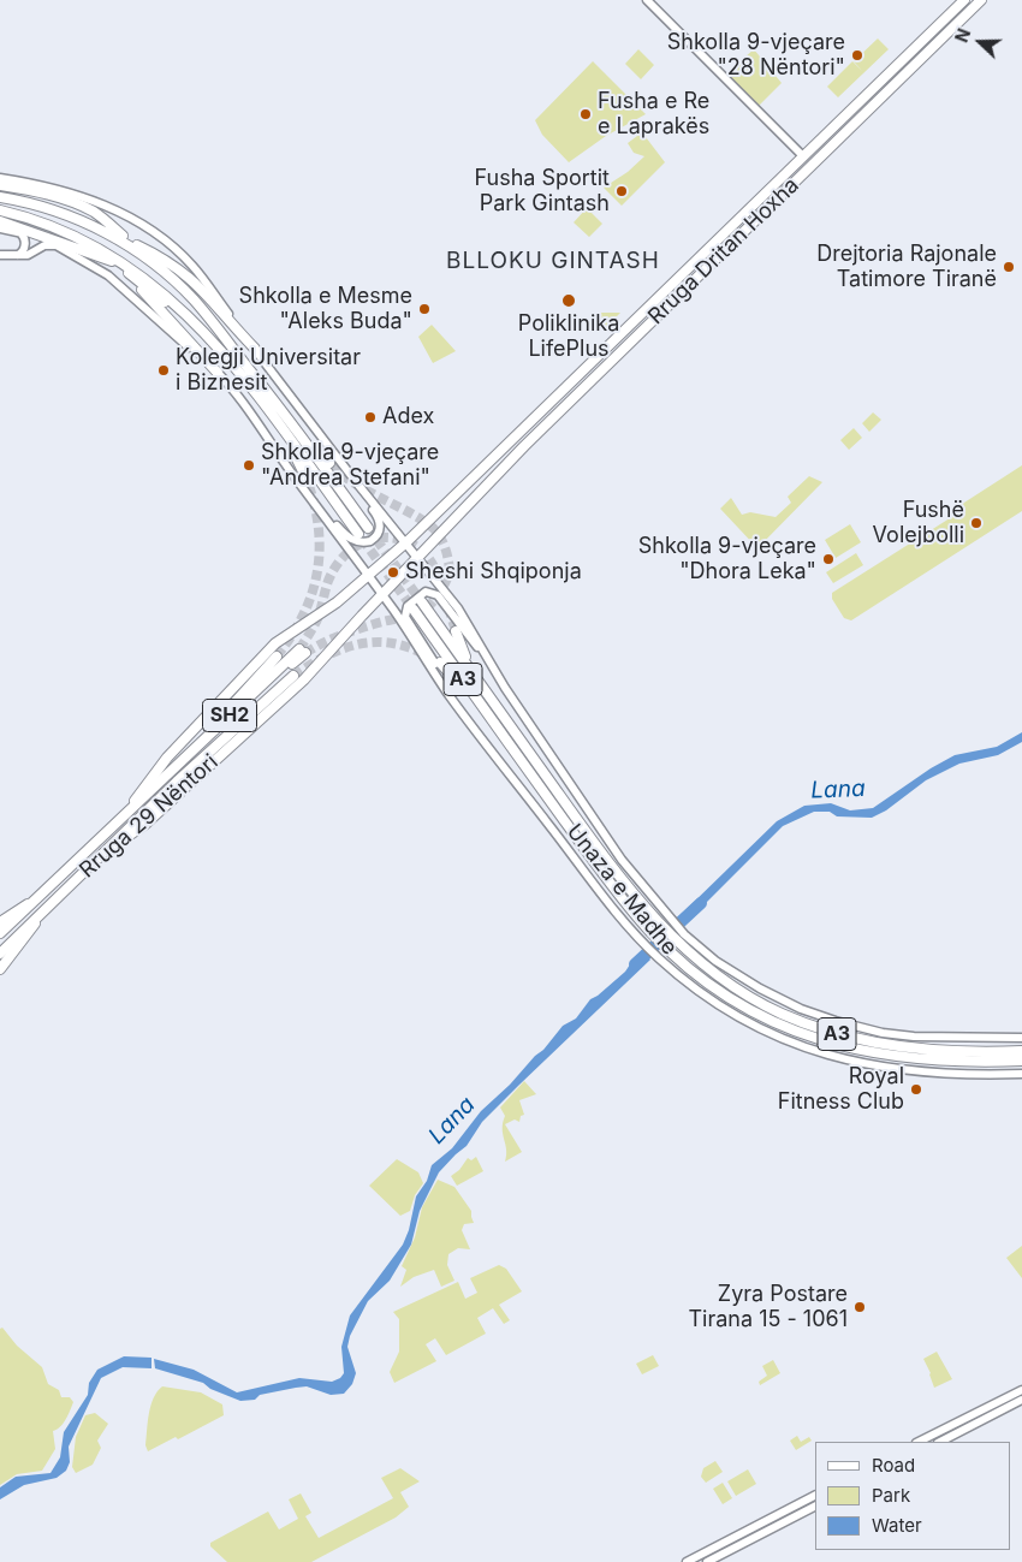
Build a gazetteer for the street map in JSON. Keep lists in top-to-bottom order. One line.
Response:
{"streets":{"main road":["Rruga Dritan Hoxha","A3","SH2","Rruga 29 Nëntori","Unaza e Madhe"]},"crossings":[["Rruga Dritan Hoxha","Rruga 29 Nëntori"],["SH2","Rruga 29 Nëntori"]],"districts":["BLLOKU GINTASH"],"water":["Lana"],"places":["Shkolla 9-vjeçare \"28 Nëntori\"","Fusha e Re e Laprakës","Fusha Sportit Park Gintash","Drejtoria Rajonale Tatimore Tiranë","Poliklinika LifePlus","Shkolla e Mesme \"Aleks Buda\"","Kolegji Universitar i Biznesit","Adex","Shkolla 9-vjeçare \"Andrea Stefani\"","Fushë Volejbolli","Shkolla 9-vjeçare \"Dhora Leka\"","Sheshi Shqiponja","Royal Fitness Club","Zyra Postare Tirana 15 - 1061"],"legend":["Road","Park","Water"],"north":"left"}
